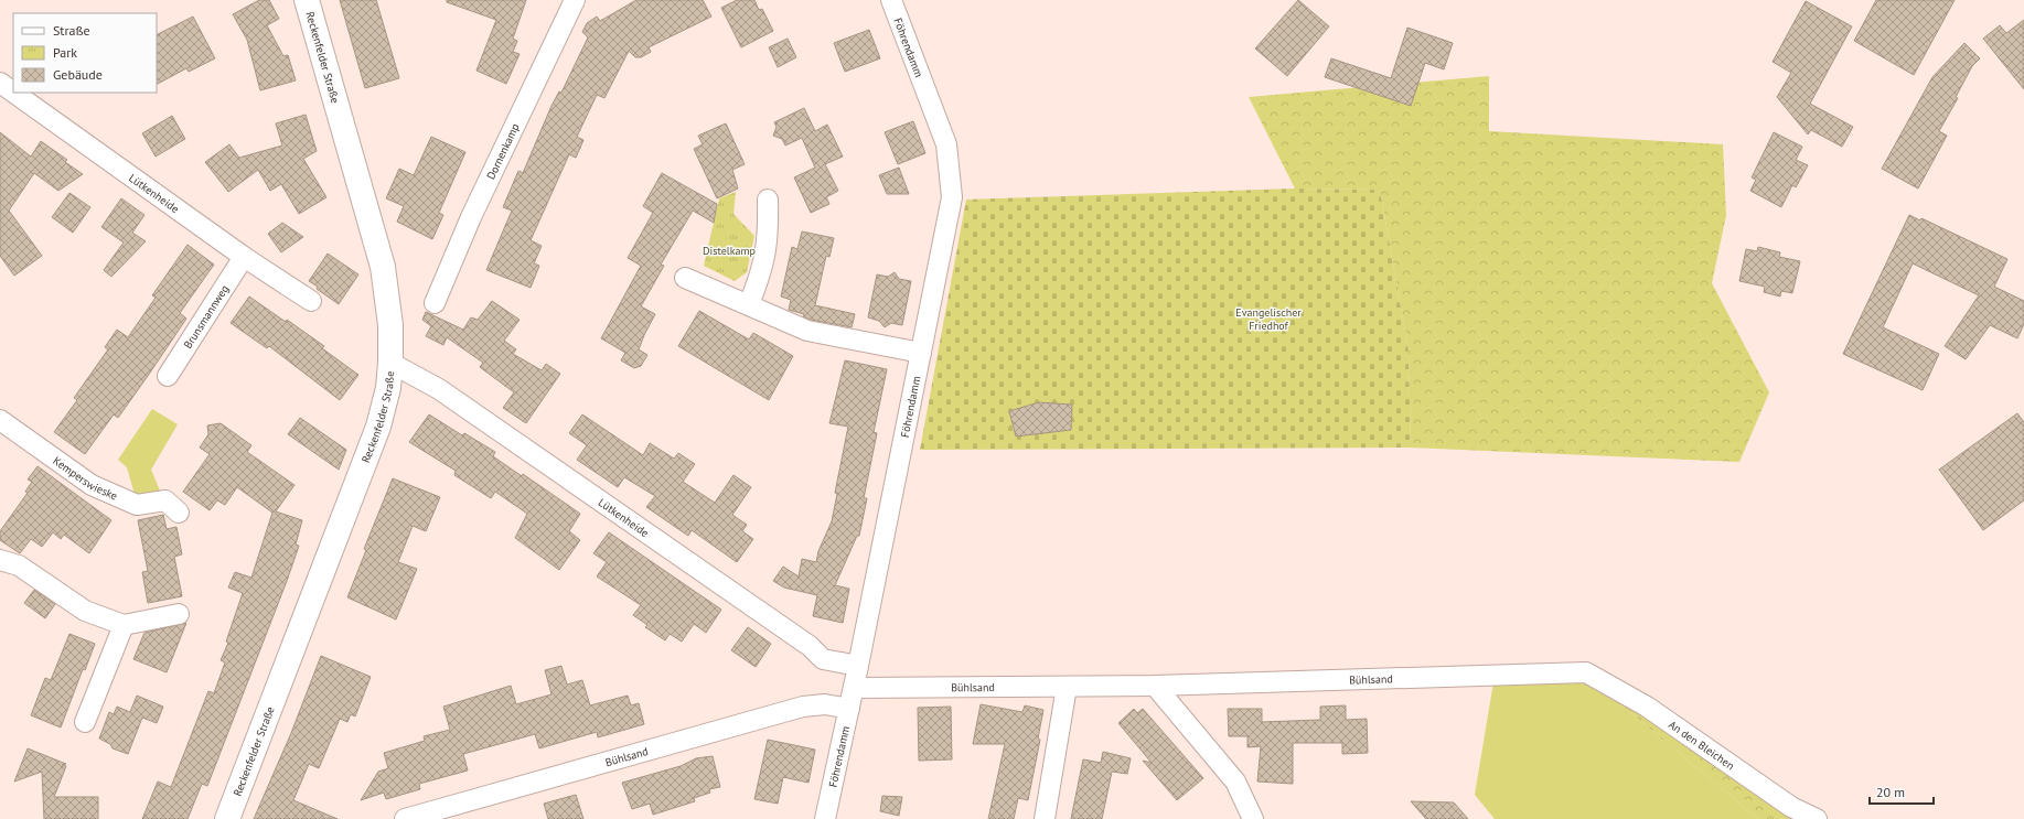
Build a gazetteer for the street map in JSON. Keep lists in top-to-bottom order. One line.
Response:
{"streets":{"street":["Föhrendamm","Reckenfelder Straße","Dornenkamp","Lütkenheide","Brunsmannweg","Kemperswieske","Bühlsand","An den Bleichen"]},"crossings":[["Föhrendamm","Lütkenheide"],["Föhrendamm","Bühlsand"],["Reckenfelder Straße","Lütkenheide"],["Lütkenheide","Brunsmannweg"],["Bühlsand","An den Bleichen"]],"parks":["Distelkamp","Evangelischer Friedhof"],"legend":["Straße","Park","Gebäude"],"scale_bar":"20 m"}
